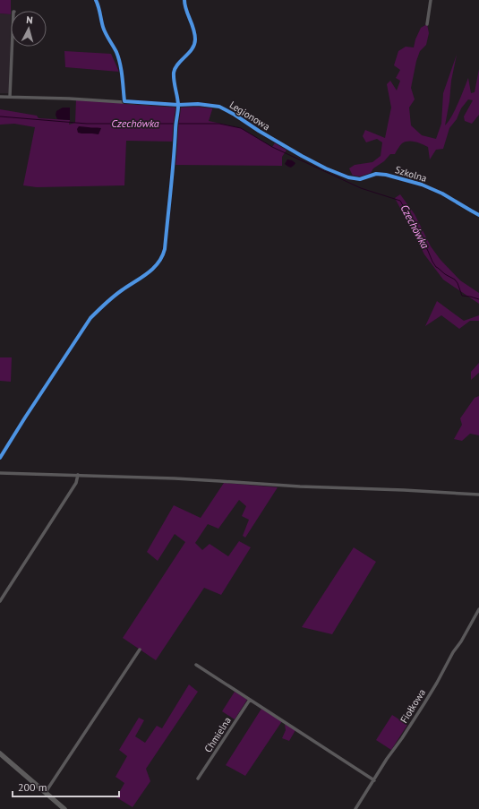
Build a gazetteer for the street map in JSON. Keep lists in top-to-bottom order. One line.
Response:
{"streets":{"street":["Legionowa","Szkolna","Fiołkowa","Chmielna"]},"crossings":[["Legionowa","Szkolna"]],"water":["Czechówka"],"scale_bar":"200 m","north":"top"}
